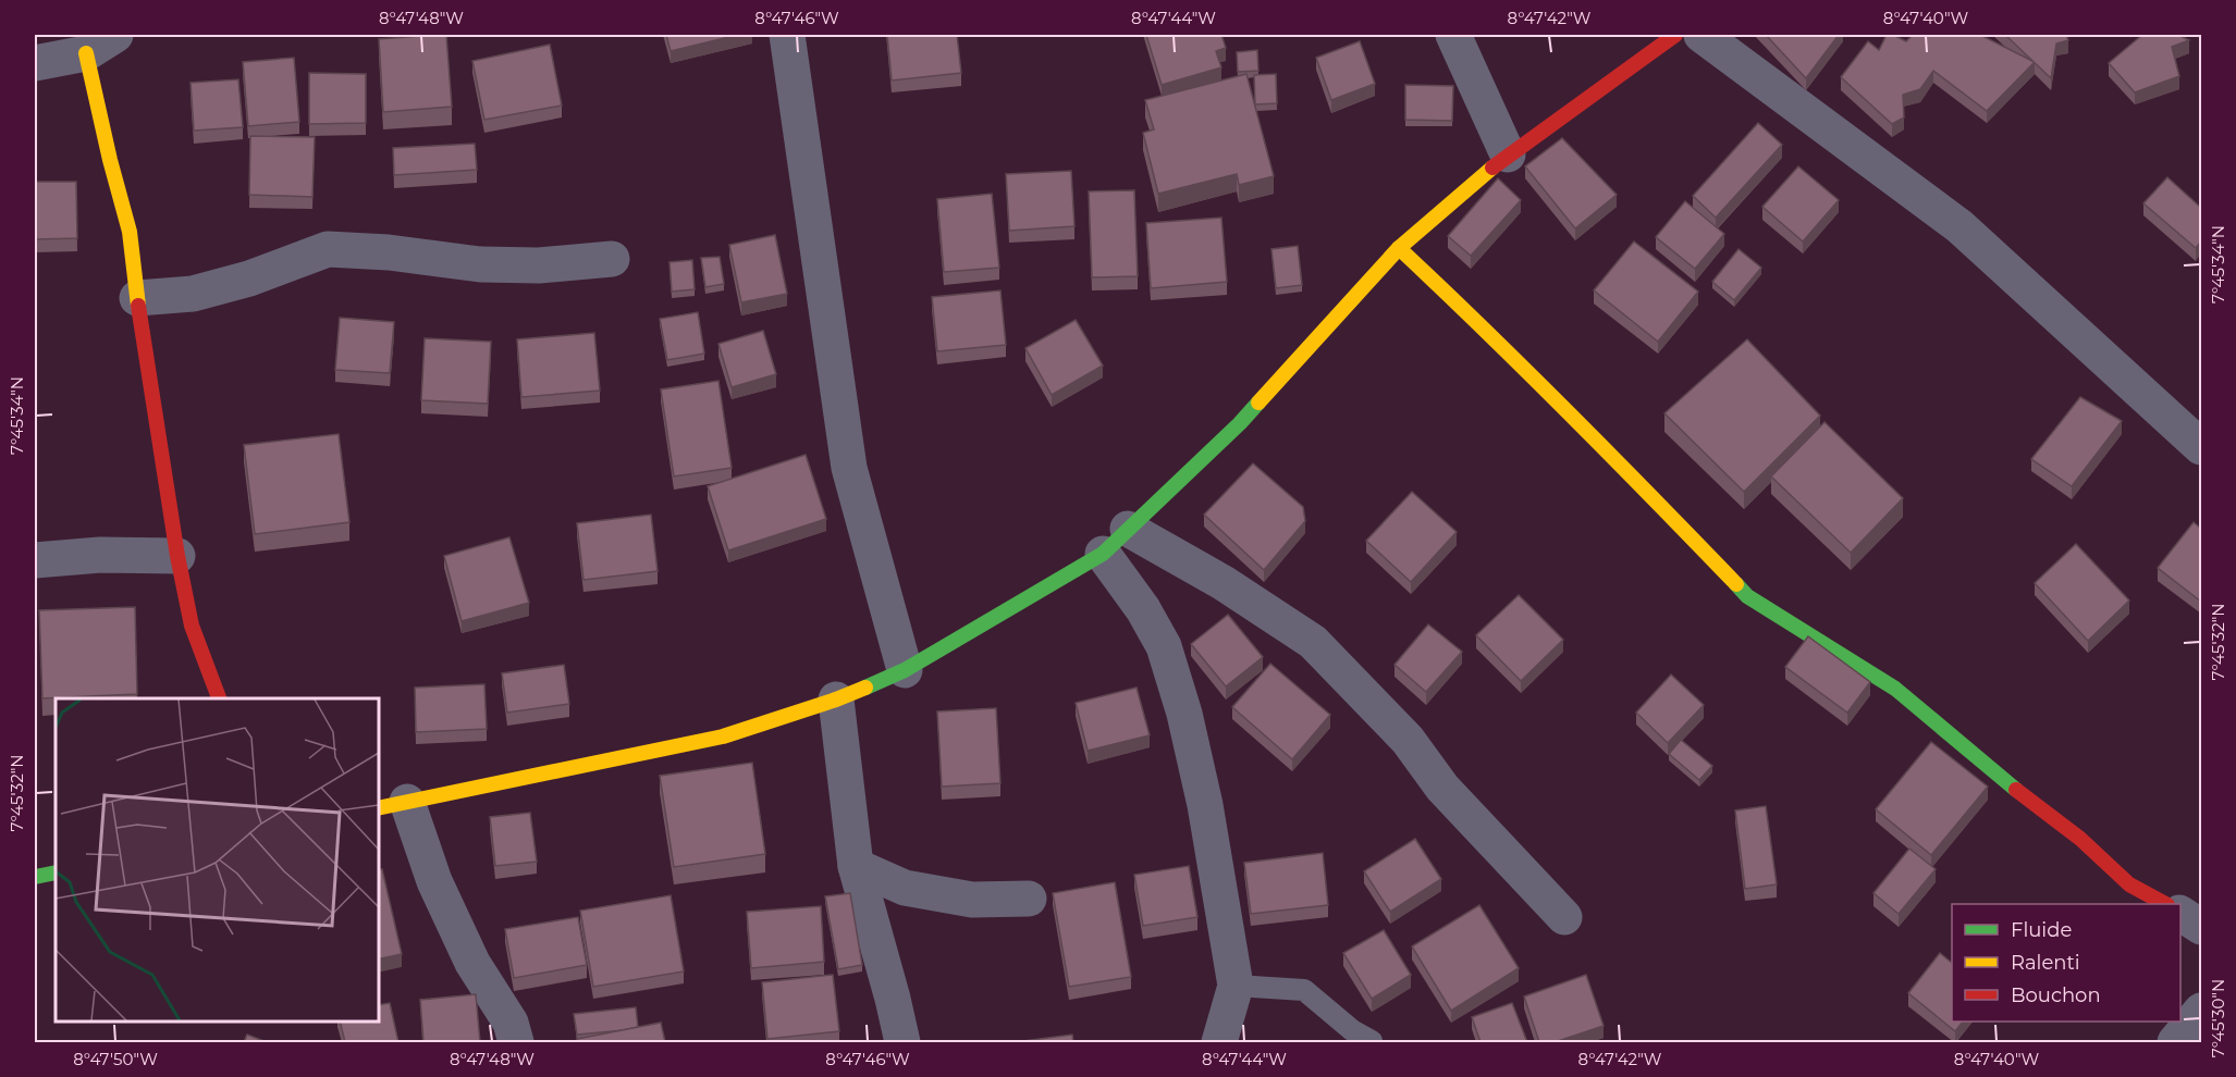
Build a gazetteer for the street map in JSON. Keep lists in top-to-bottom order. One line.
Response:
{"legend":["Fluide","Ralenti","Bouchon"],"coordinates":["8°47'48\"W","8°47'46\"W","8°47'44\"W","8°47'42\"W","8°47'40\"W","7°45'34\"N","7°45'32\"N","7°45'30\"N","8°47'50\"W"]}
